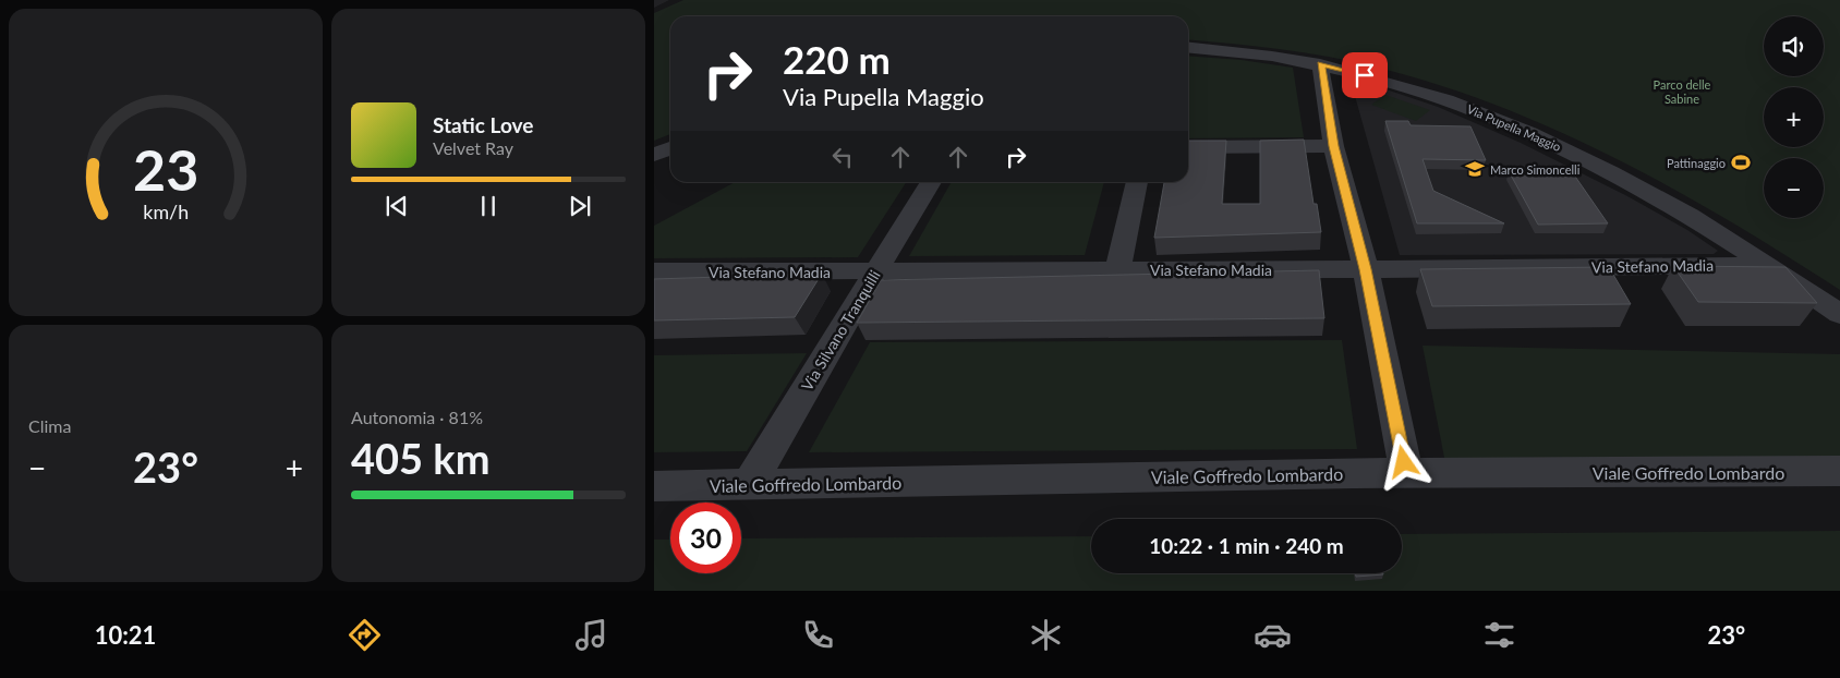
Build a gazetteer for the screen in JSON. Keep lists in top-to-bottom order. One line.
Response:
{"streets":{"street":["Via Pupella Maggio","Via Stefano Madia","Via Silvano Tranquilli","Viale Goffredo Lombardo"]},"crossings":[["Via Pupella Maggio","Via Stefano Madia"],["Via Stefano Madia","Via Silvano Tranquilli"],["Via Silvano Tranquilli","Viale Goffredo Lombardo"]],"parks":["Parco delle Sabine"],"places":{"sports":["Pattinaggio"],"school or university":["Marco Simoncelli"]},"page":{"map_buttons":["+","−"],"turn":["220 m","Via Pupella Maggio"],"song":["Static Love","Velvet Ray"],"tile":["Clima",["Autonomia · 81%","405 km"]],"heat":["−","23°","+"],"limit":"30","trip":"10:22 · 1 min · 240 m","tabs":["10:21","23°"],"gauge":["23","km/h"]}}
